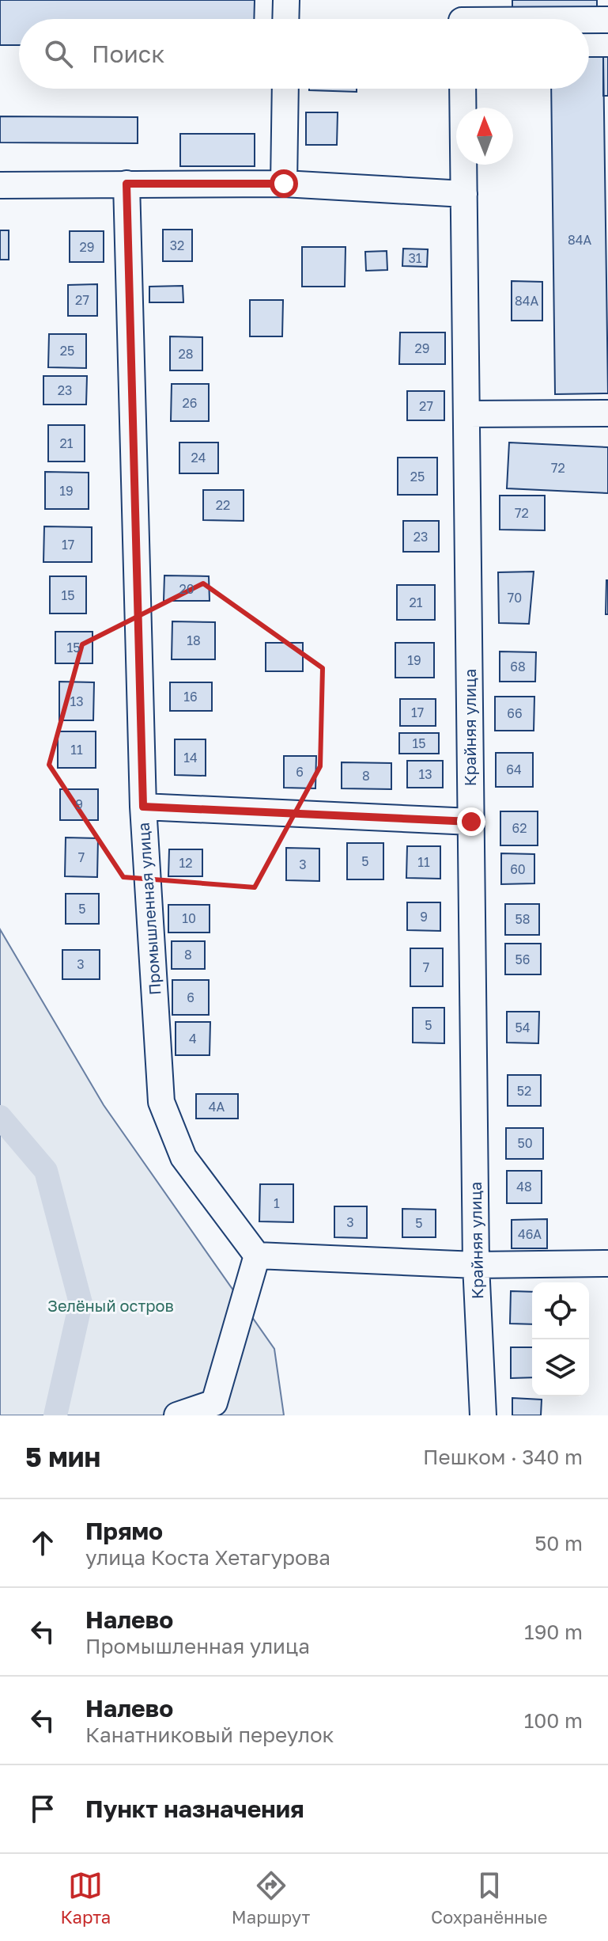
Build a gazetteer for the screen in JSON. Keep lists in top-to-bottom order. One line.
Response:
{"streets":{"street":["Крайняя улица","Промышленная улица"]},"parks":["Зелёный остров"],"house_numbers":["84А","32","29","31","27","84А","29","25","28","23","26","27","21","24","72","25","19","22","72","23","17","20","15","70","21","18","15","19","68","16","13","17","66","15","11","14","64","6","13","8","9","62","7","5","11","12","3","60","5","9","10","58","8","56","3","7","6","5","54","4","52","4А","50","48","1","3","5","46А"],"north":"top","page":{"search":"Поиск","heading":["5 мин","Пешком · 340 m"],"list":[["Прямо","улица Коста Хетагурова","50 m"],["Налево","Промышленная улица","190 m"],["Налево","Канатниковый переулок","100 m"],"Пункт назначения"],"nav":["Карта","Маршрут","Сохранённые"]}}
